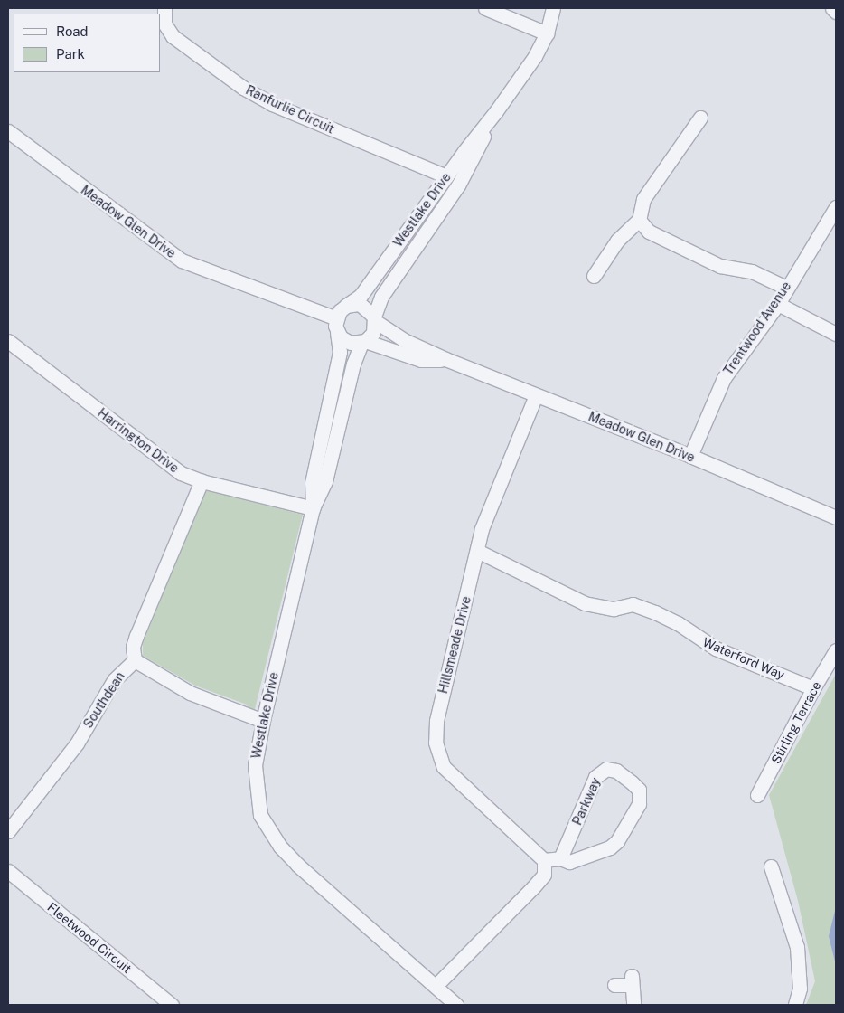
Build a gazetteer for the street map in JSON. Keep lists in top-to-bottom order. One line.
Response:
{"streets":{"street":["Ranfurlie Circuit","Westlake Drive","Meadow Glen Drive","Trentwood Avenue","Harrington Drive","Hillsmeade Drive","Waterford Way","Southdean","Stirling Terrace","Parkway","Fleetwood Circuit"]},"crossings":[["Ranfurlie Circuit","Westlake Drive"],["Westlake Drive","Meadow Glen Drive"],["Westlake Drive","Harrington Drive"],["Meadow Glen Drive","Trentwood Avenue"],["Meadow Glen Drive","Hillsmeade Drive"],["Harrington Drive","Southdean"],["Hillsmeade Drive","Waterford Way"],["Hillsmeade Drive","Parkway"],["Waterford Way","Stirling Terrace"]],"legend":["Road","Park"]}
